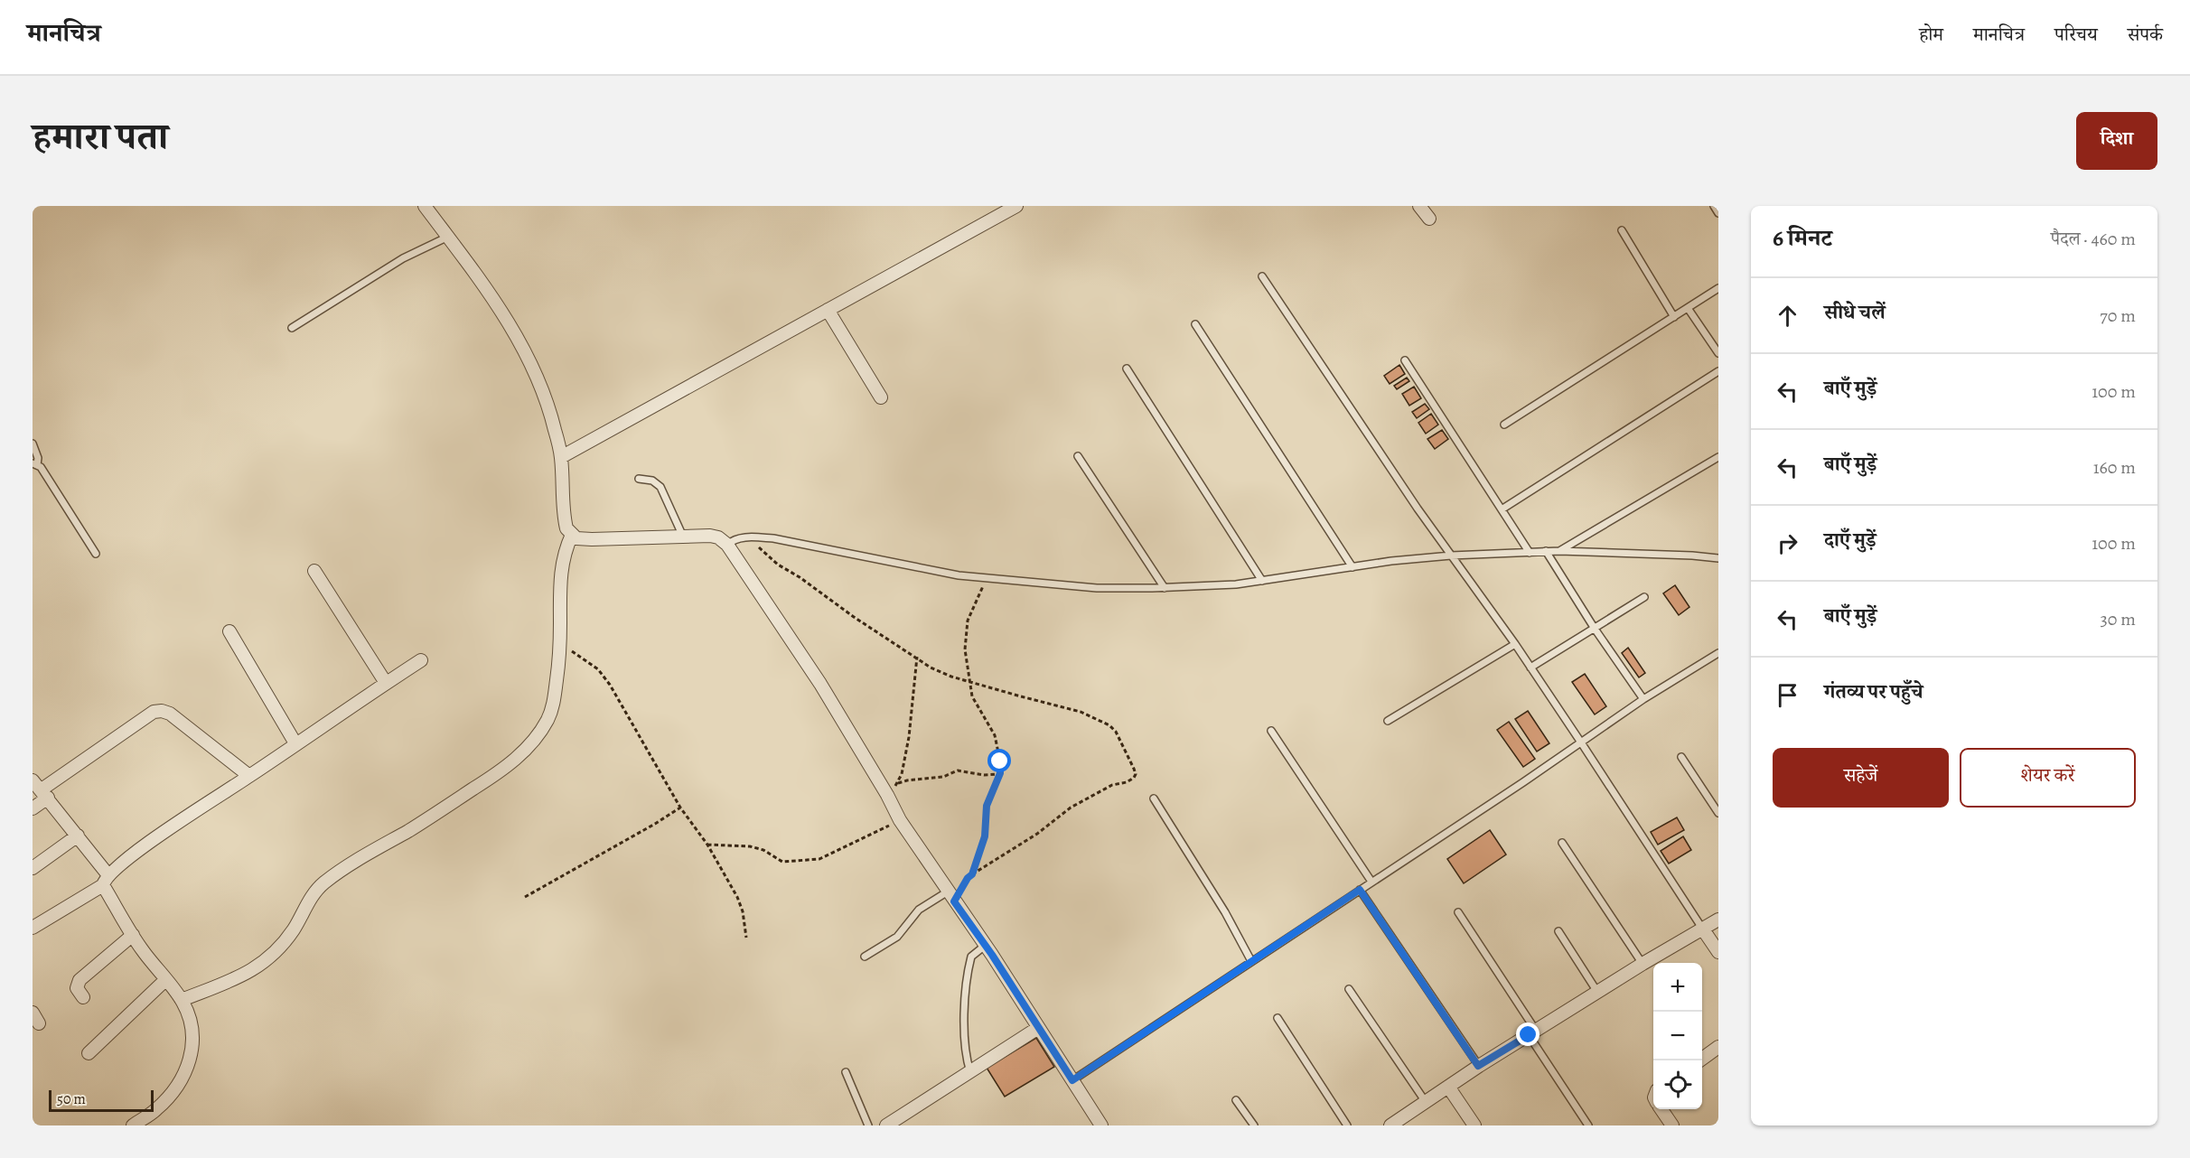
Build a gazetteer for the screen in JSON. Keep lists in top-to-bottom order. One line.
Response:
{"scale_bar":"50 m","page":{"header":"मानचित्र","nav":["होम","मानचित्र","परिचय","संपर्क"],"title":"हमारा पता","buttons":["दिशा",["सहेजें","शेयर करें"]],"heading":["6 मिनट","पैदल · 460 m"],"list":[["सीधे चलें","70 m"],["बाएँ मुड़ें","100 m"],["बाएँ मुड़ें","160 m"],["दाएँ मुड़ें","100 m"],["बाएँ मुड़ें","30 m"],"गंतव्य पर पहुँचे"],"map_buttons":["+","−"],"scale":"50 m"}}
